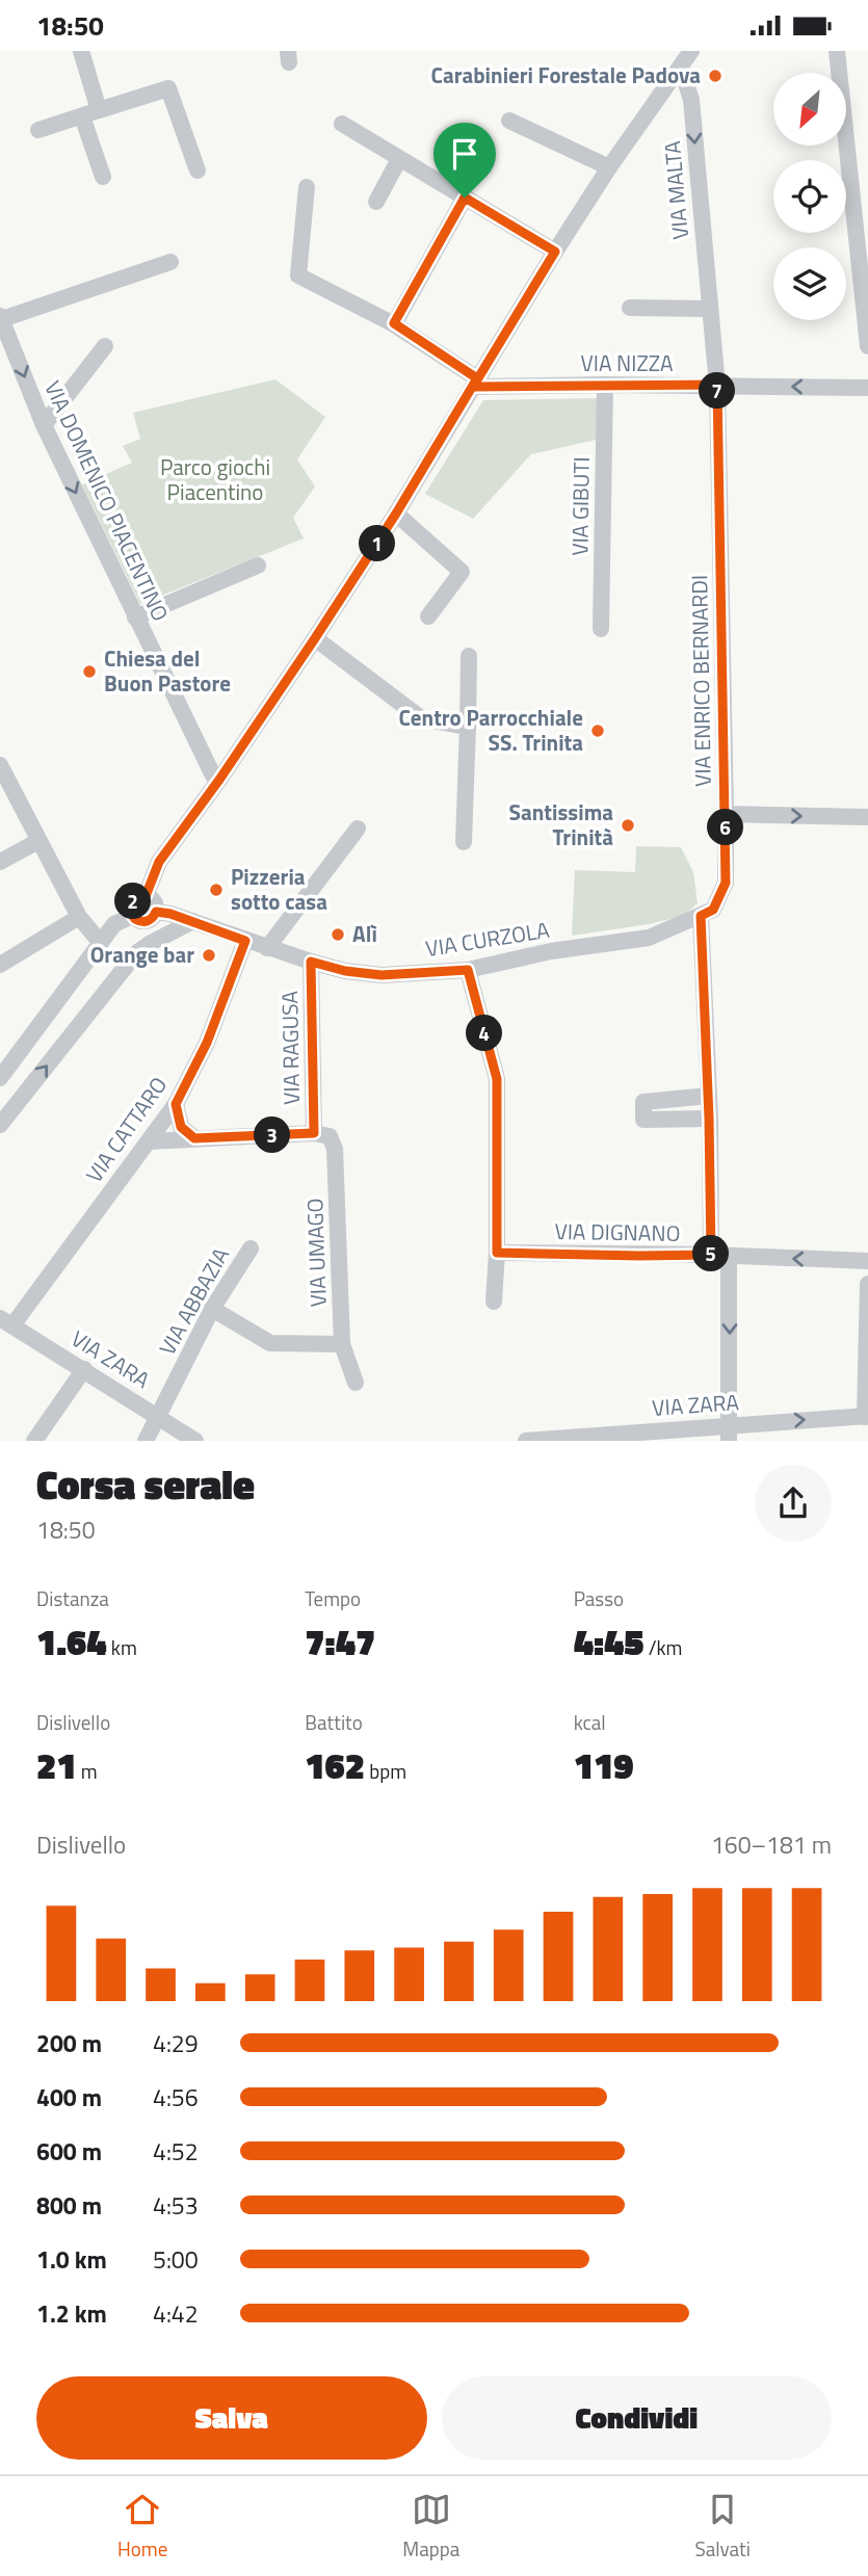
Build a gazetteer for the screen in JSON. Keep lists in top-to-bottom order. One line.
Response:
{"streets":{"street":["VIA MALTA","VIA NIZZA","VIA DOMENICO PIACENTINO","VIA GIBUTI","VIA ENRICO BERNARDI","VIA CURZOLA","VIA RAGUSA","VIA CATTARO","VIA DIGNANO","VIA UMAGO","VIA ABBAZIA","VIA ZARA"]},"crossings":[["VIA MALTA","VIA NIZZA"],["VIA MALTA","VIA ENRICO BERNARDI"],["VIA NIZZA","VIA GIBUTI"],["VIA NIZZA","VIA ENRICO BERNARDI"],["VIA ENRICO BERNARDI","VIA CURZOLA"],["VIA CURZOLA","VIA RAGUSA"],["VIA CURZOLA","VIA CATTARO"],["VIA RAGUSA","VIA UMAGO"],["VIA CATTARO","VIA ZARA"],["VIA ABBAZIA","VIA ZARA"]],"one_way":["VIA MALTA","VIA NIZZA","VIA DOMENICO PIACENTINO","VIA DIGNANO"],"parks":["Parco giochi Piacentino"],"places":["Carabinieri Forestale Padova","Chiesa del Buon Pastore","Centro Parrocchiale SS. Trinita","Santissima Trinità","Pizzeria sotto casa","Alì","Orange bar"],"north":"bottom left","page":{"status":"18:50","pins":["7","1","6","2","4","3","5"],"heading":["Corsa serale","18:50"],"stats":[["Distanza","1.64 km"],["Tempo","7:47"],["Passo","4:45 /km"],["Dislivello","21 m"],["Battito","162 bpm"],["kcal","119"]],"chart":["Dislivello","160–181 m"],"list":[{"name":"200 m","note":"4:29"},{"name":"400 m","note":"4:56"},{"name":"600 m","note":"4:52"},{"name":"800 m","note":"4:53"},{"name":"1.0 km","note":"5:00"},{"name":"1.2 km","note":"4:42"}],"buttons":["Salva","Condividi"],"tabs":["Home","Mappa","Salvati"]}}
